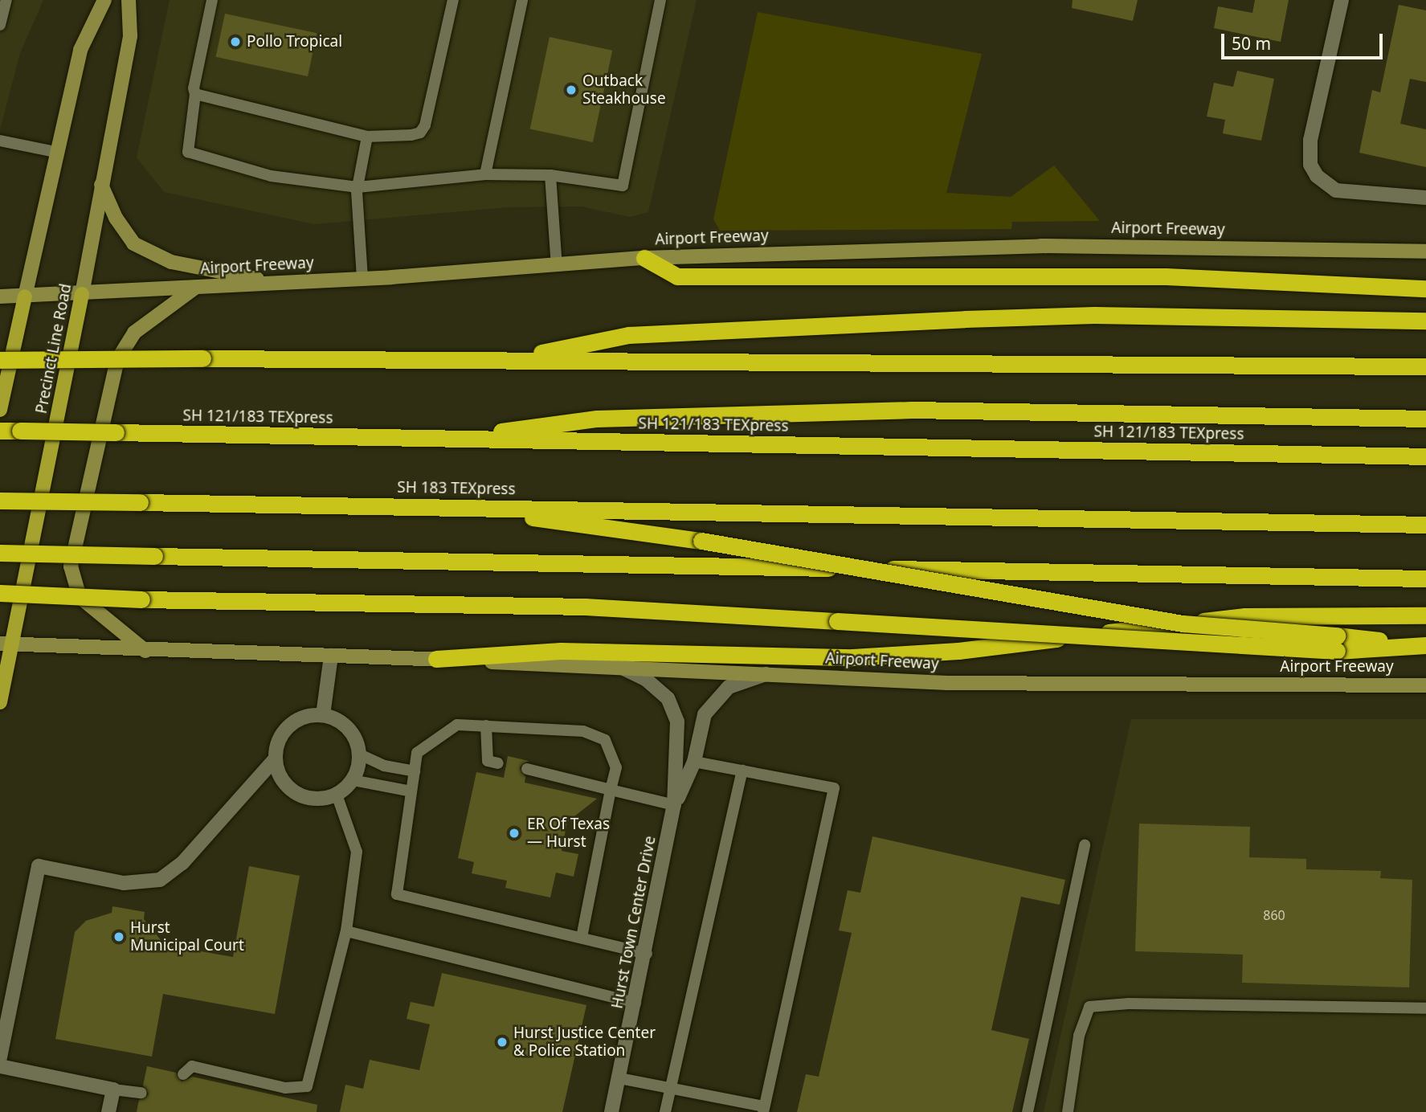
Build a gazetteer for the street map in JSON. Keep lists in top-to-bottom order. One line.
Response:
{"streets":{"highway":["SH 121/183 TEXpress","SH 183 TEXpress"],"main road":["Airport Freeway","Precinct Line Road"],"street":["Hurst Town Center Drive"]},"crossings":[["Airport Freeway","Precinct Line Road"],["Airport Freeway","Hurst Town Center Drive"]],"places":["Pollo Tropical","Outback Steakhouse","ER Of Texas — Hurst","Hurst Municipal Court","Hurst Justice Center & Police Station"],"house_numbers":["860"],"scale_bar":"50 m"}
